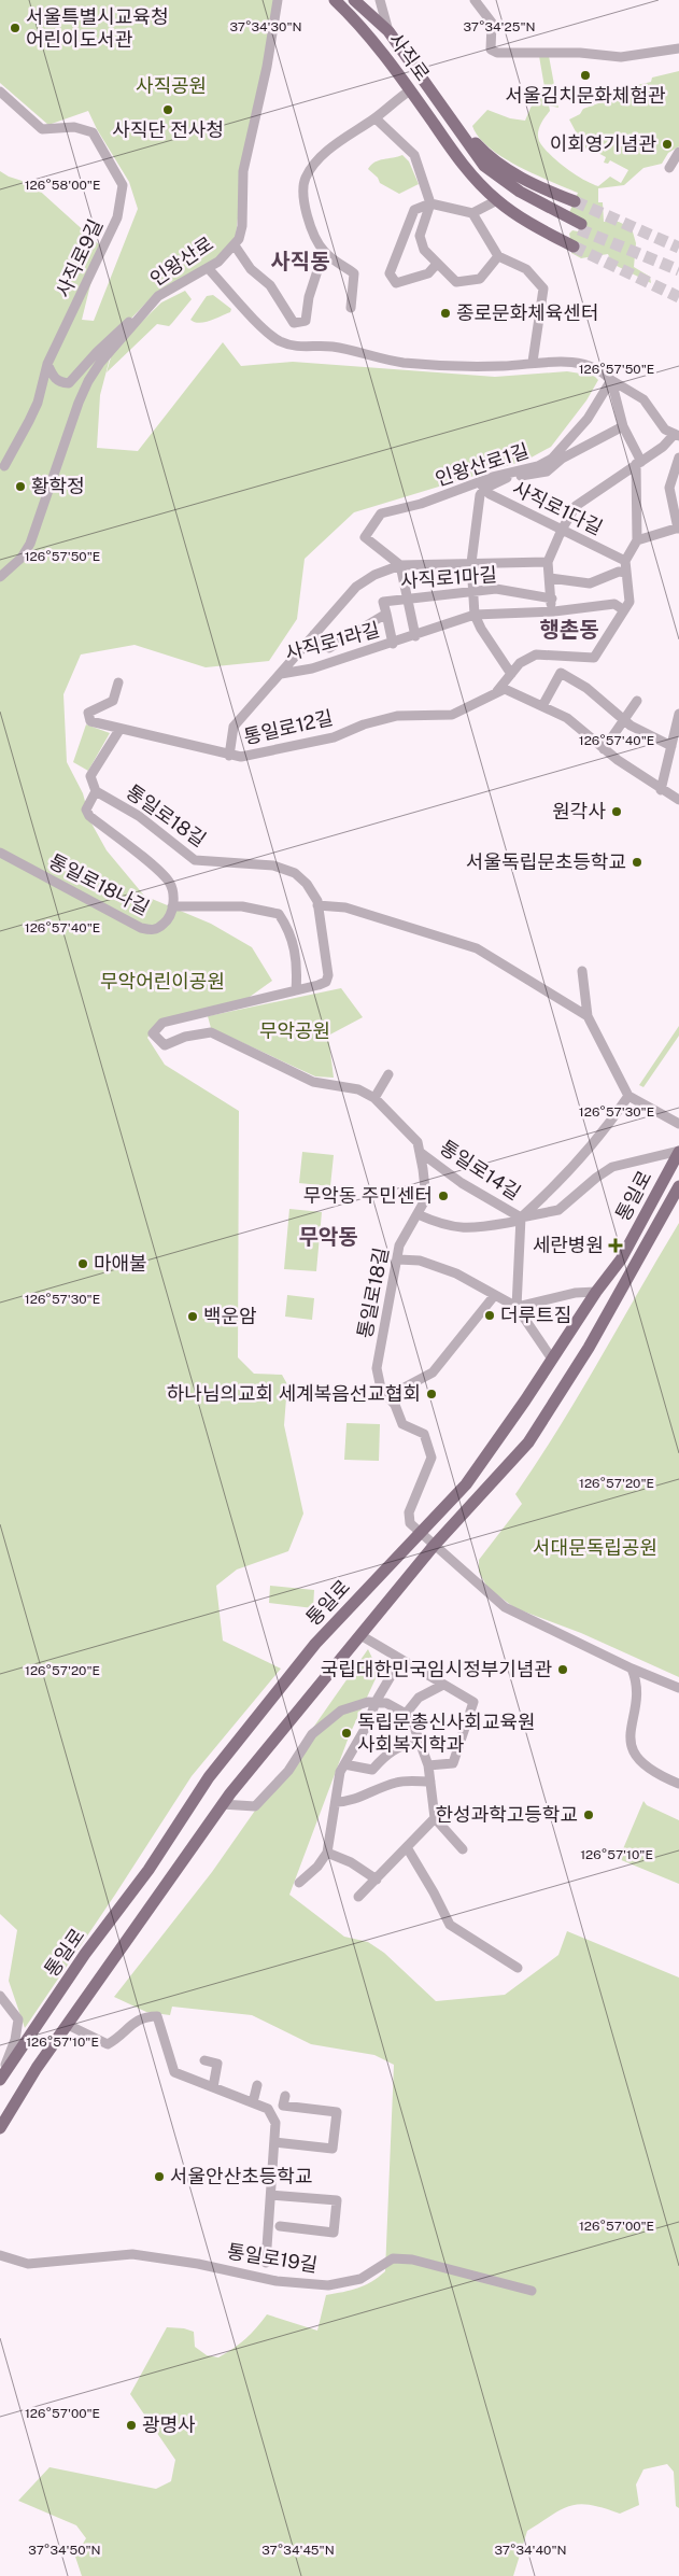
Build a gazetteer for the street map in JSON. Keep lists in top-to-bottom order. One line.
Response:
{"streets":{"main road":["사직로","통일로"],"street":["사직로9길","인왕산로","인왕산로1길","사직로1다길","사직로1마길","사직로1라길","통일로12길","통일로18길","통일로18나길","통일로14길","통일로19길"]},"crossings":[["인왕산로1길","사직로1다길"],["사직로1마길","사직로1라길"],["통일로12길","통일로18길"],["통일로18길","통일로18나길"],["통일로18길","통일로14길"],["통일로18길","통일로"],["통일로14길","통일로"]],"districts":["사직동","행촌동","무악동"],"parks":["사직공원","무악어린이공원","무악공원","서대문독립공원"],"places":{"other":["서울특별시교육청 어린이도서관","서울김치문화체험관","사직단 전사청","이회영기념관","종로문화체육센터","황학정","원각사","서울독립문초등학교","무악동 주민센터","마애불","더루트짐","백운암","하나님의교회 세계복음선교협회","국립대한민국임시정부기념관","독립문총신사회교육원 사회복지학과","한성과학고등학교","서울안산초등학교","광명사"],"health":["세란병원"]},"coordinates":["37°34'30\"N","37°34'25\"N","126°58'00\"E","126°57'50\"E","126°57'40\"E","126°57'30\"E","126°57'20\"E","126°57'10\"E","126°57'00\"E","37°34'50\"N","37°34'45\"N","37°34'40\"N"]}
